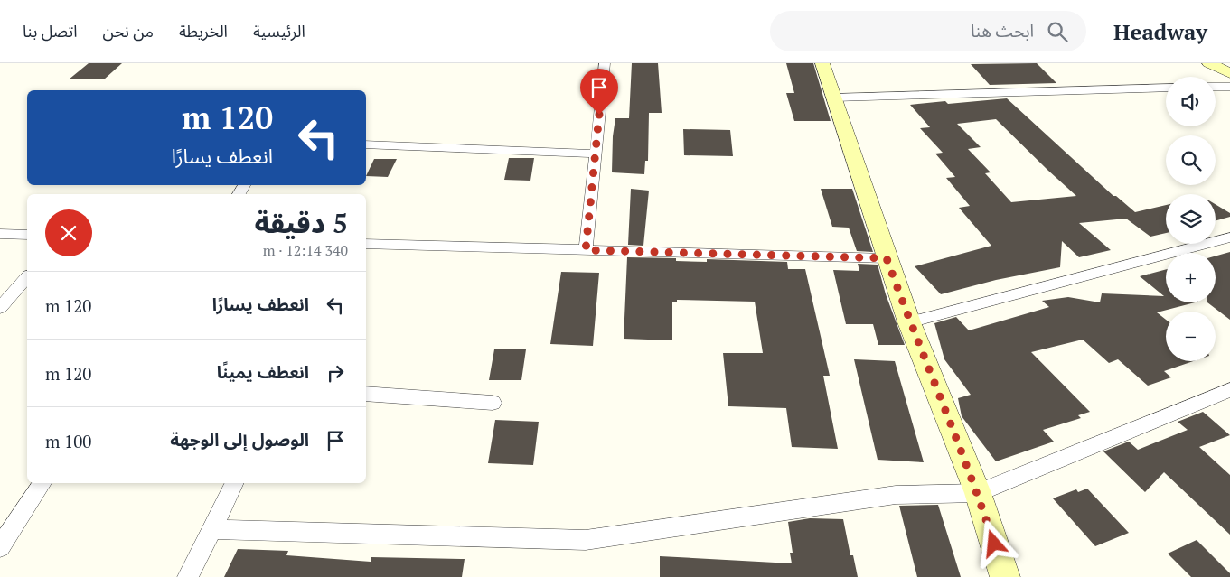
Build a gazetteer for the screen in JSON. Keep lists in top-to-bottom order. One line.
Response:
{"page":{"header":"Headway","search":"ابحث هنا","nav":["الرئيسية","الخريطة","من نحن","اتصل بنا"],"map_buttons":["+","−"],"turn":["120 m","انعطف يسارًا"],"heading":["5 دقيقة","340 m · 12:14"],"list":[{"name":"انعطف يسارًا","value":"120 m"},{"name":"انعطف يمينًا","value":"120 m"},{"name":"الوصول إلى الوجهة","value":"100 m"}]}}
